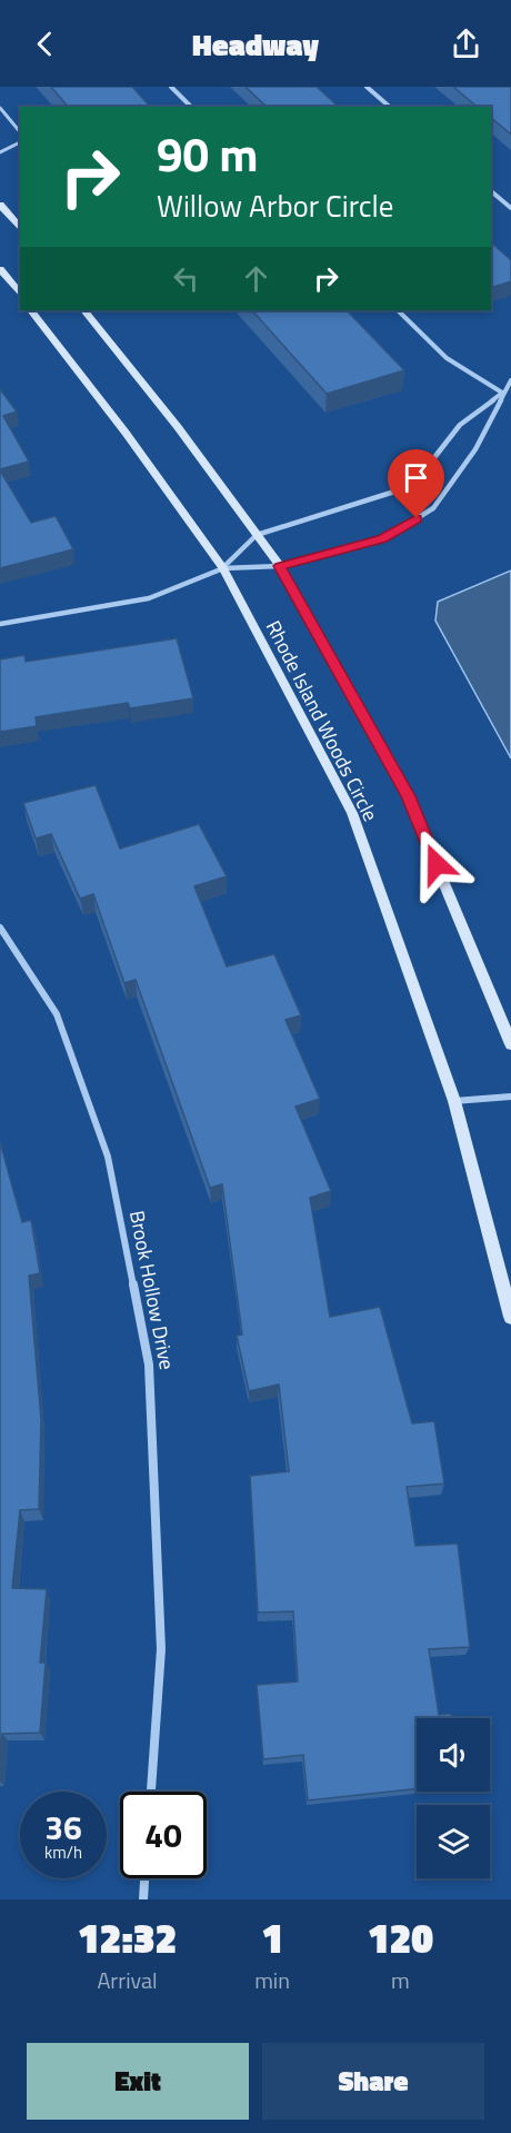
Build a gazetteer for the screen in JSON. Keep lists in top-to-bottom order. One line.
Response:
{"streets":{"street":["Rhode Island Woods Circle","Brook Hollow Drive"]},"page":{"header":"Headway","turn":["90 m","Willow Arbor Circle"],"speed":"36 km/h","limit":"40","eta":["12:32","Arrival","1","min","120","m"],"buttons":["Exit","Share"]}}
